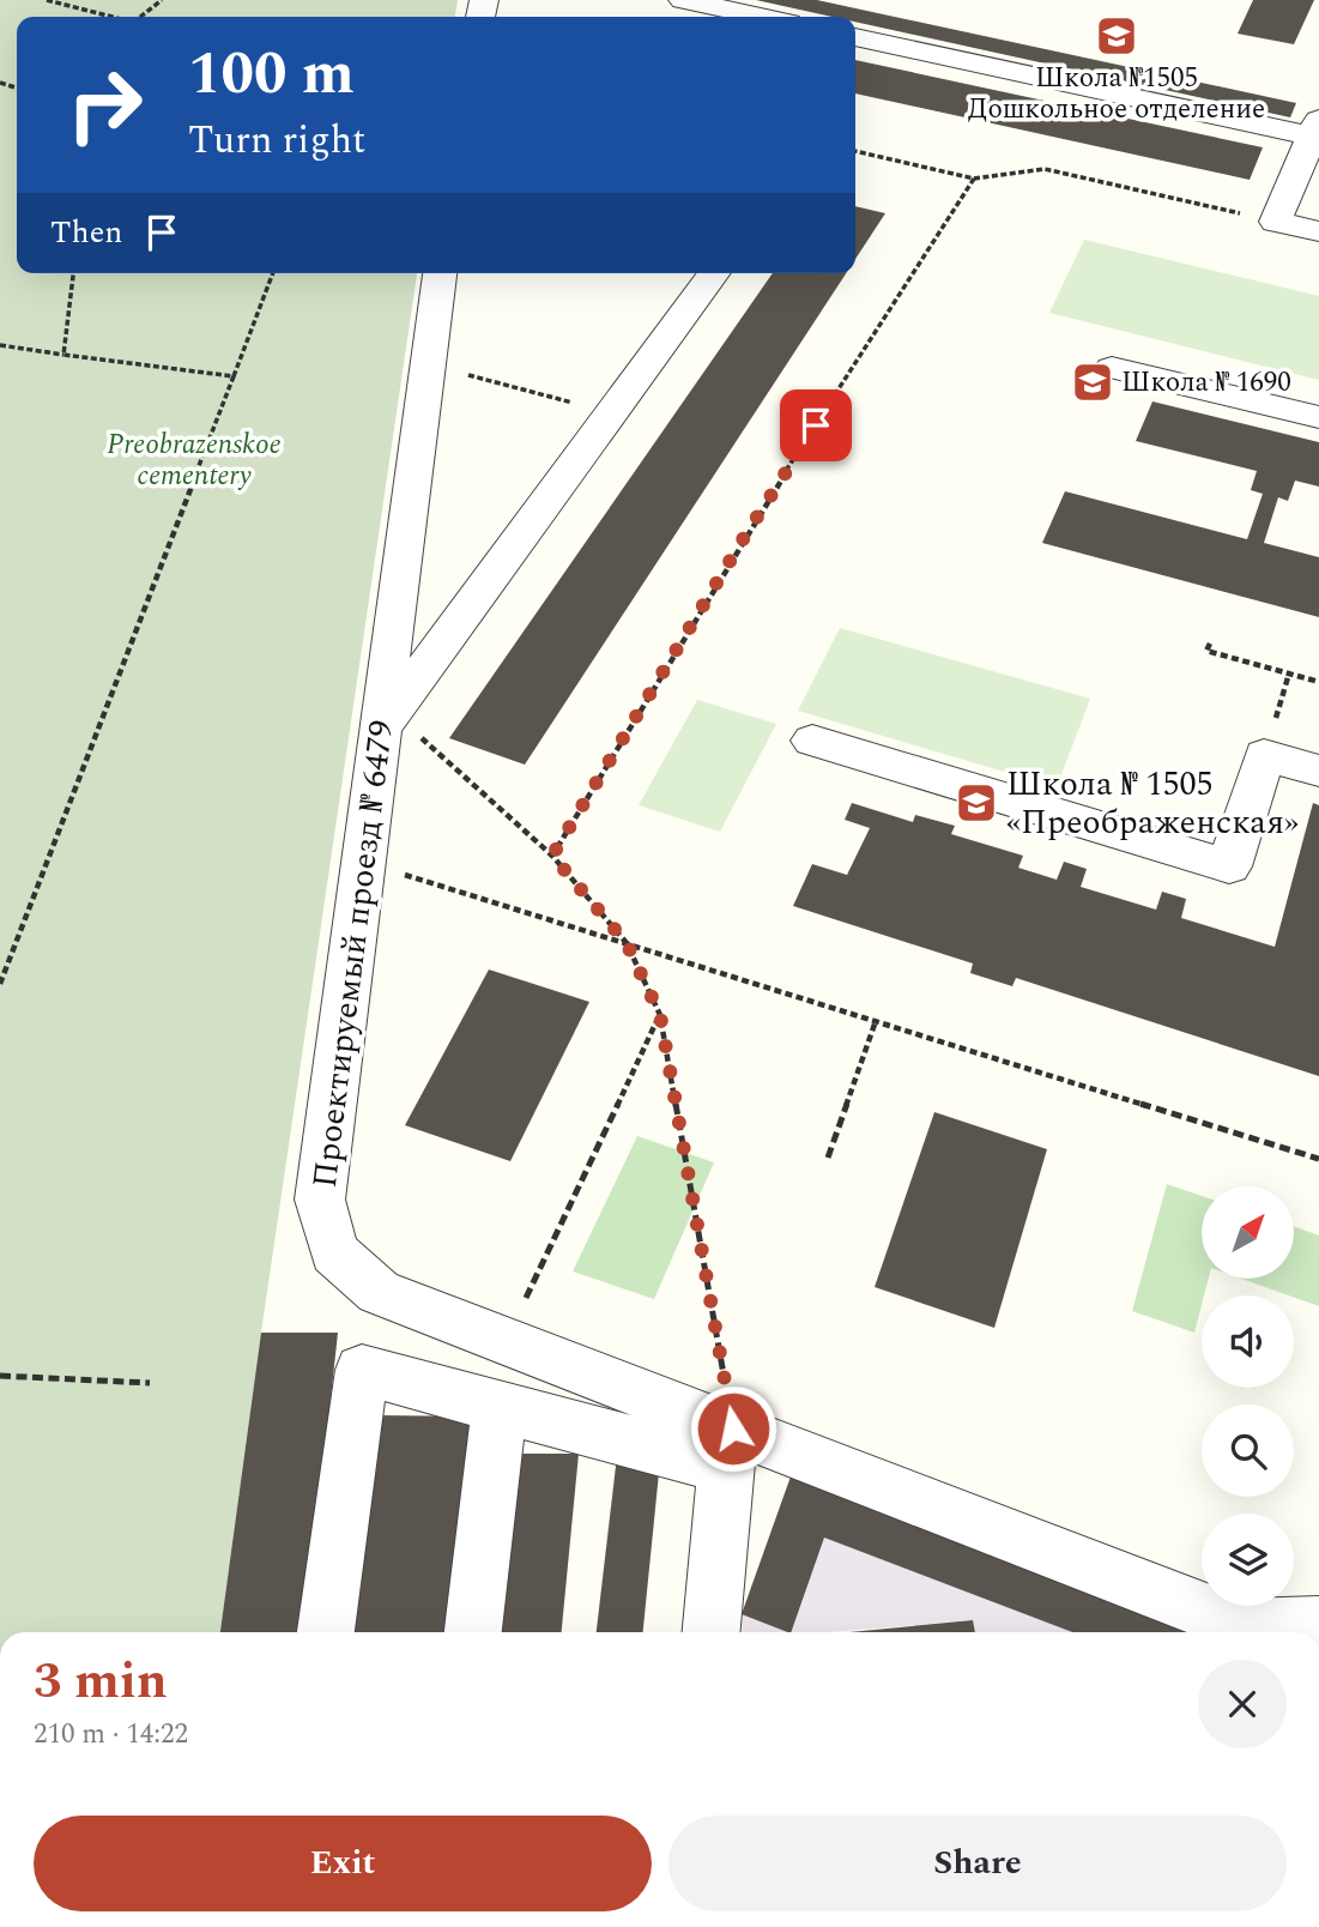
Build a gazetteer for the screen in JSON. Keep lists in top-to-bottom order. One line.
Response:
{"streets":{"street":["Проектируемый проезд № 6479"]},"parks":["Preobrazenskoe cementery"],"places":{"school or university":["Школа №1505 Дошкольное отделение","Школа № 1690","Школа № 1505 «Преображенская»"]},"north":"top right","page":{"turn":["100 m","Turn right"],"then":"Then","heading":["3 min","210 m · 14:22"],"buttons":["Exit","Share"]}}
